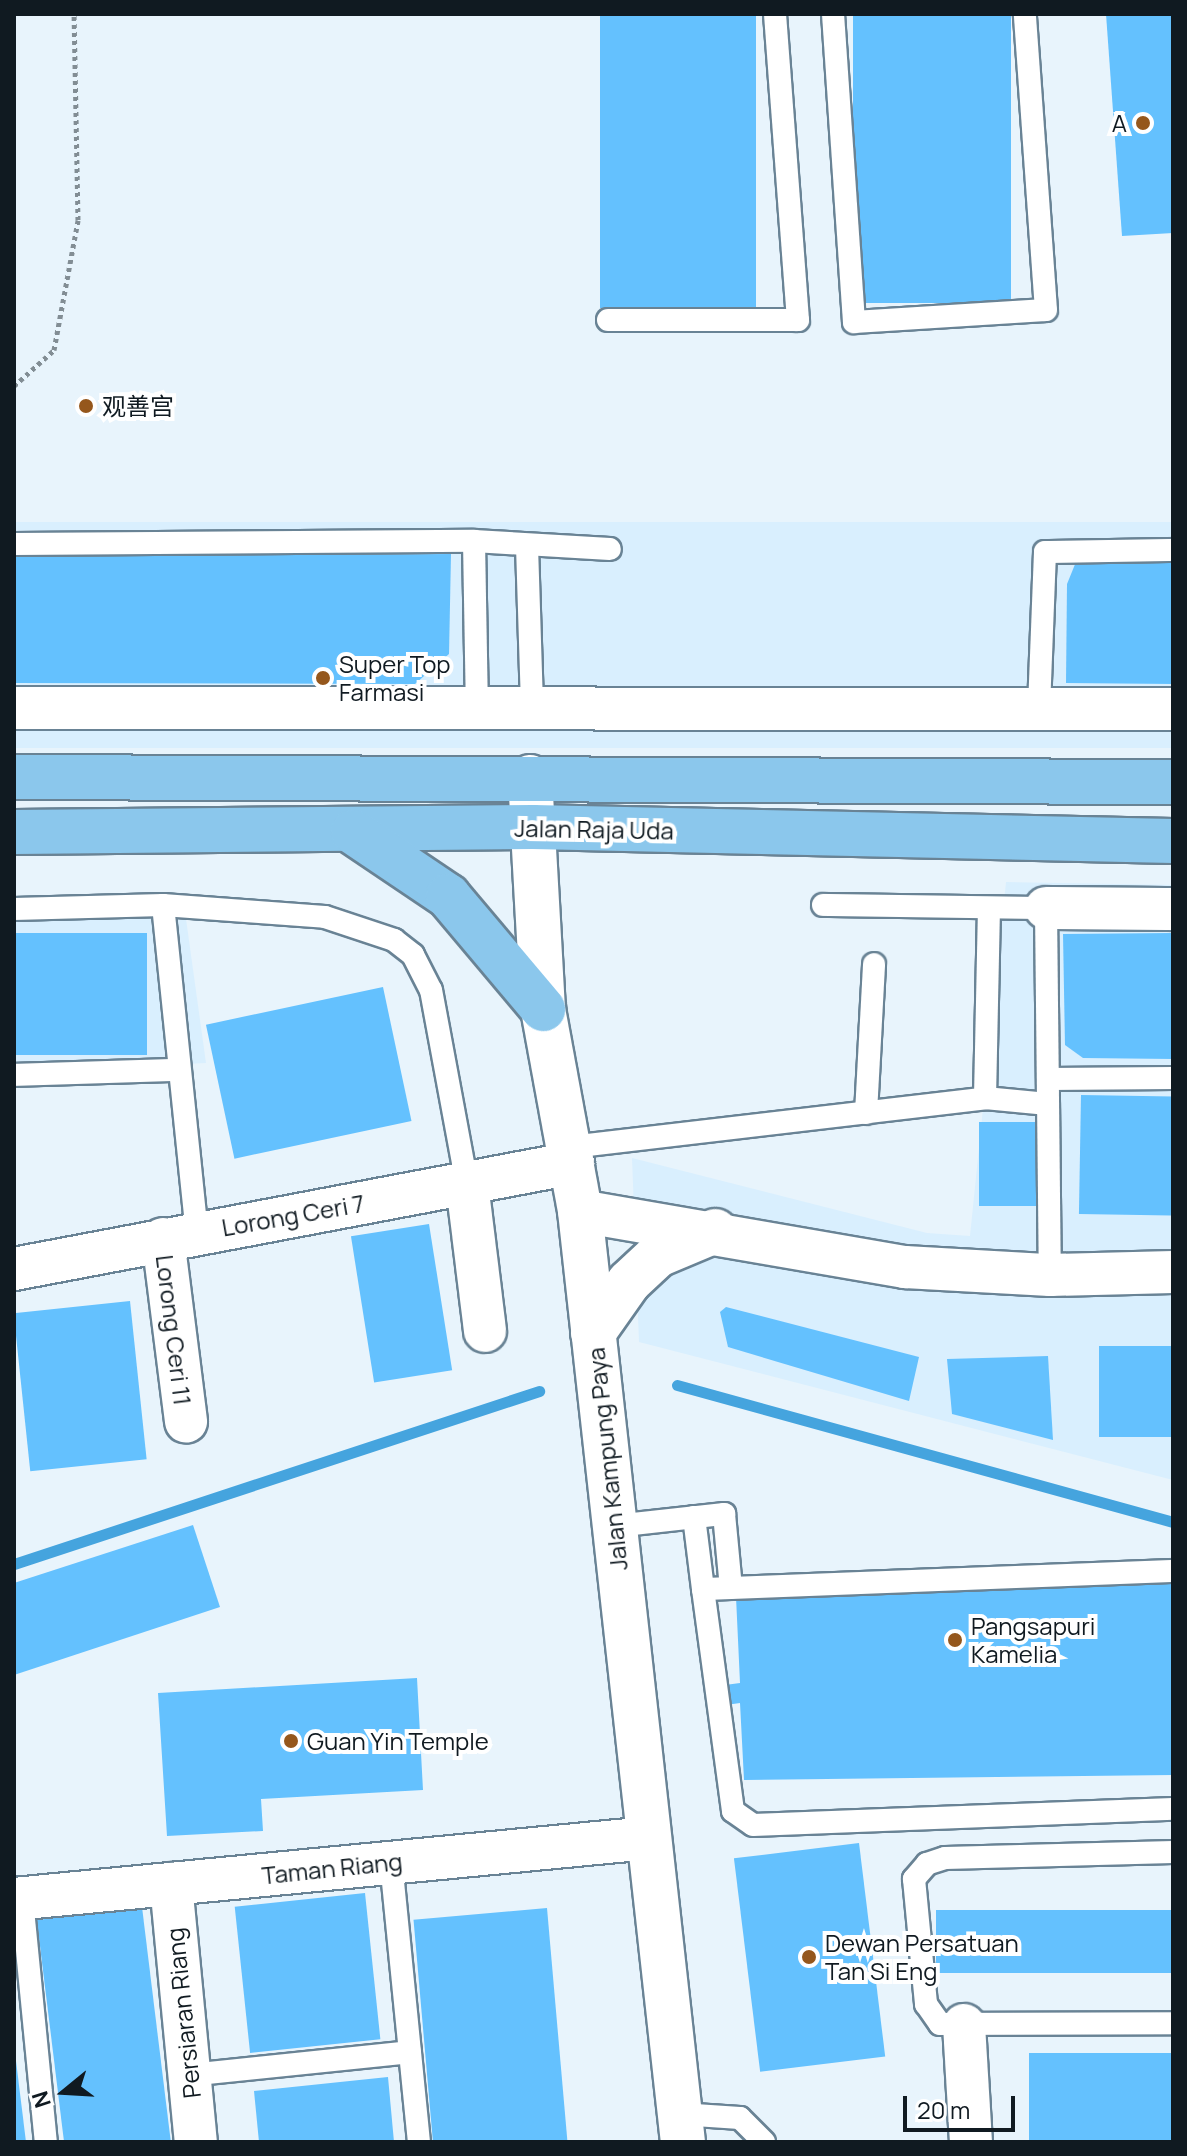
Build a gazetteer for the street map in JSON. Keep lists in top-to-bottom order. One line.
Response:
{"streets":{"main road":["Jalan Raja Uda"],"street":["Lorong Ceri 7","Lorong Ceri 11","Jalan Kampung Paya","Taman Riang","Persiaran Riang"]},"crossings":[["Jalan Raja Uda","Jalan Kampung Paya"],["Lorong Ceri 7","Lorong Ceri 11"],["Lorong Ceri 7","Jalan Kampung Paya"],["Jalan Kampung Paya","Taman Riang"],["Taman Riang","Persiaran Riang"]],"places":["A","观善宫","Super Top Farmasi","Pangsapuri Kamelia","Guan Yin Temple","Dewan Persatuan Tan Si Eng"],"scale_bar":"20 m","north":"left"}
